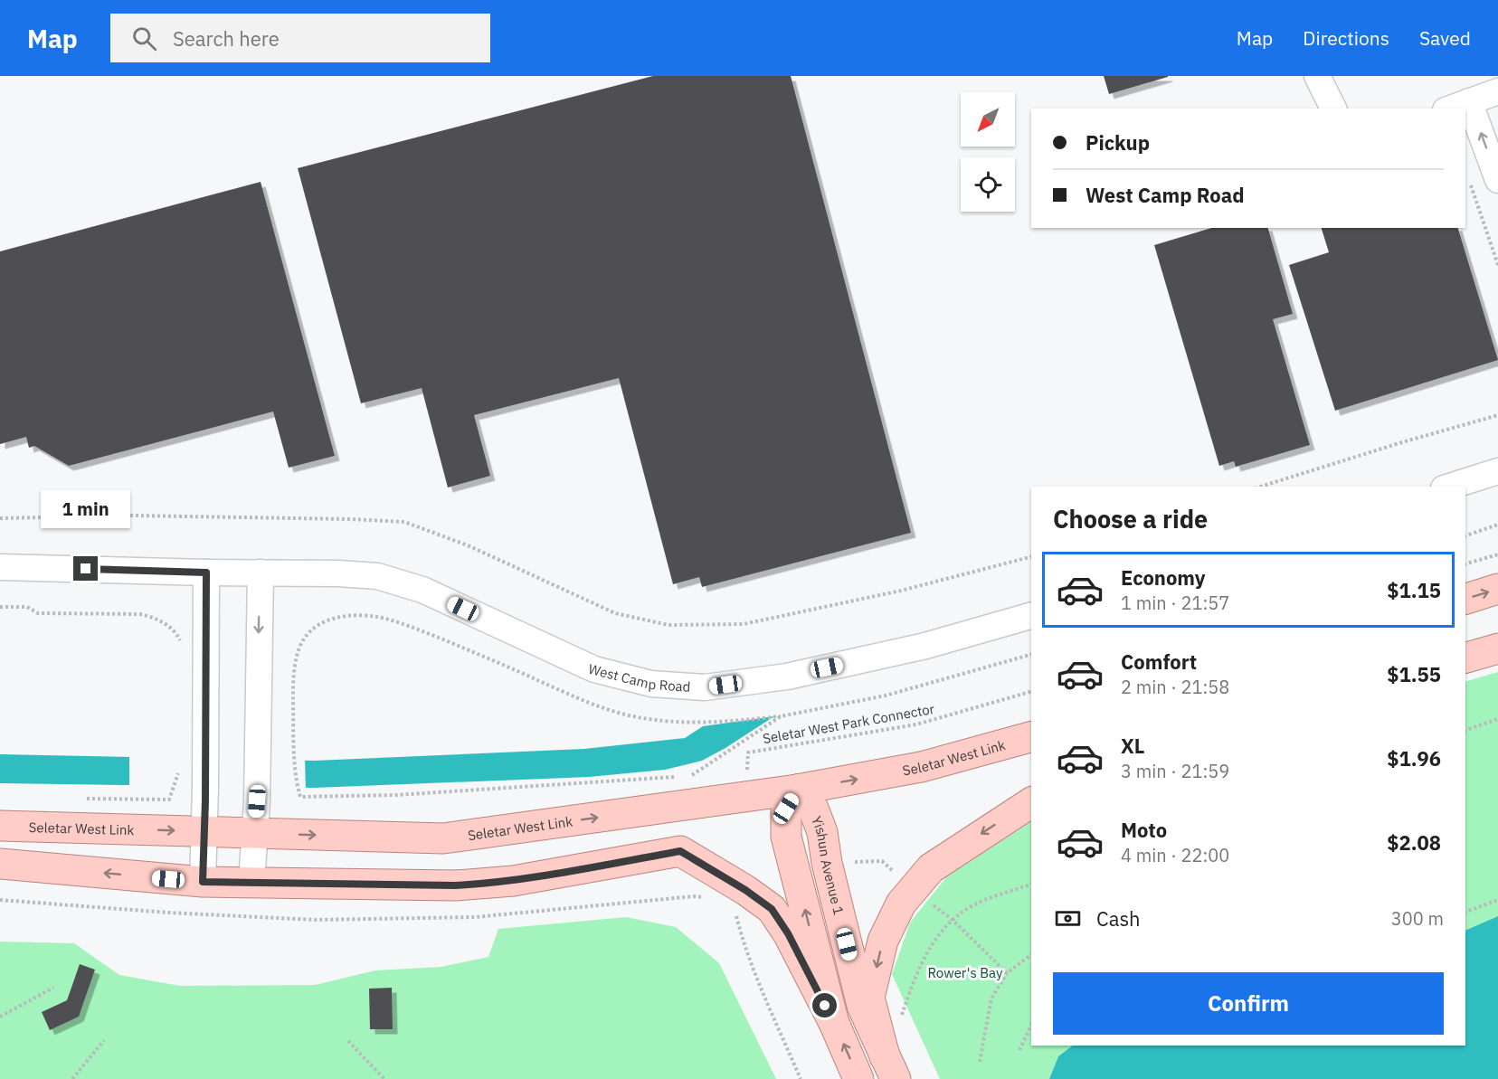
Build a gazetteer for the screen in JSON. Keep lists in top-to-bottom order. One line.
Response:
{"streets":{"main road":["Seletar West Link","Yishun Avenue 1"],"street":["West Camp Road"],"path":["Seletar West Park Connector"]},"crossings":[["Seletar West Link","Yishun Avenue 1"]],"one_way":["Seletar West Link"],"parks":["Rower's Bay"],"north":"bottom left","page":{"header":"Map","search":"Search here","nav":["Map","Directions","Saved"],"banner":["Pickup","West Camp Road"],"heading":"Choose a ride","bubble":"1 min","list":[{"name":"Economy","note":"1 min · 21:57","value":"$1.15"},{"name":"Comfort","note":"2 min · 21:58","value":"$1.55"},{"name":"XL","note":"3 min · 21:59","value":"$1.96"},{"name":"Moto","note":"4 min · 22:00","value":"$2.08"}],"pay":["Cash","300 m"],"buttons":"Confirm"}}
